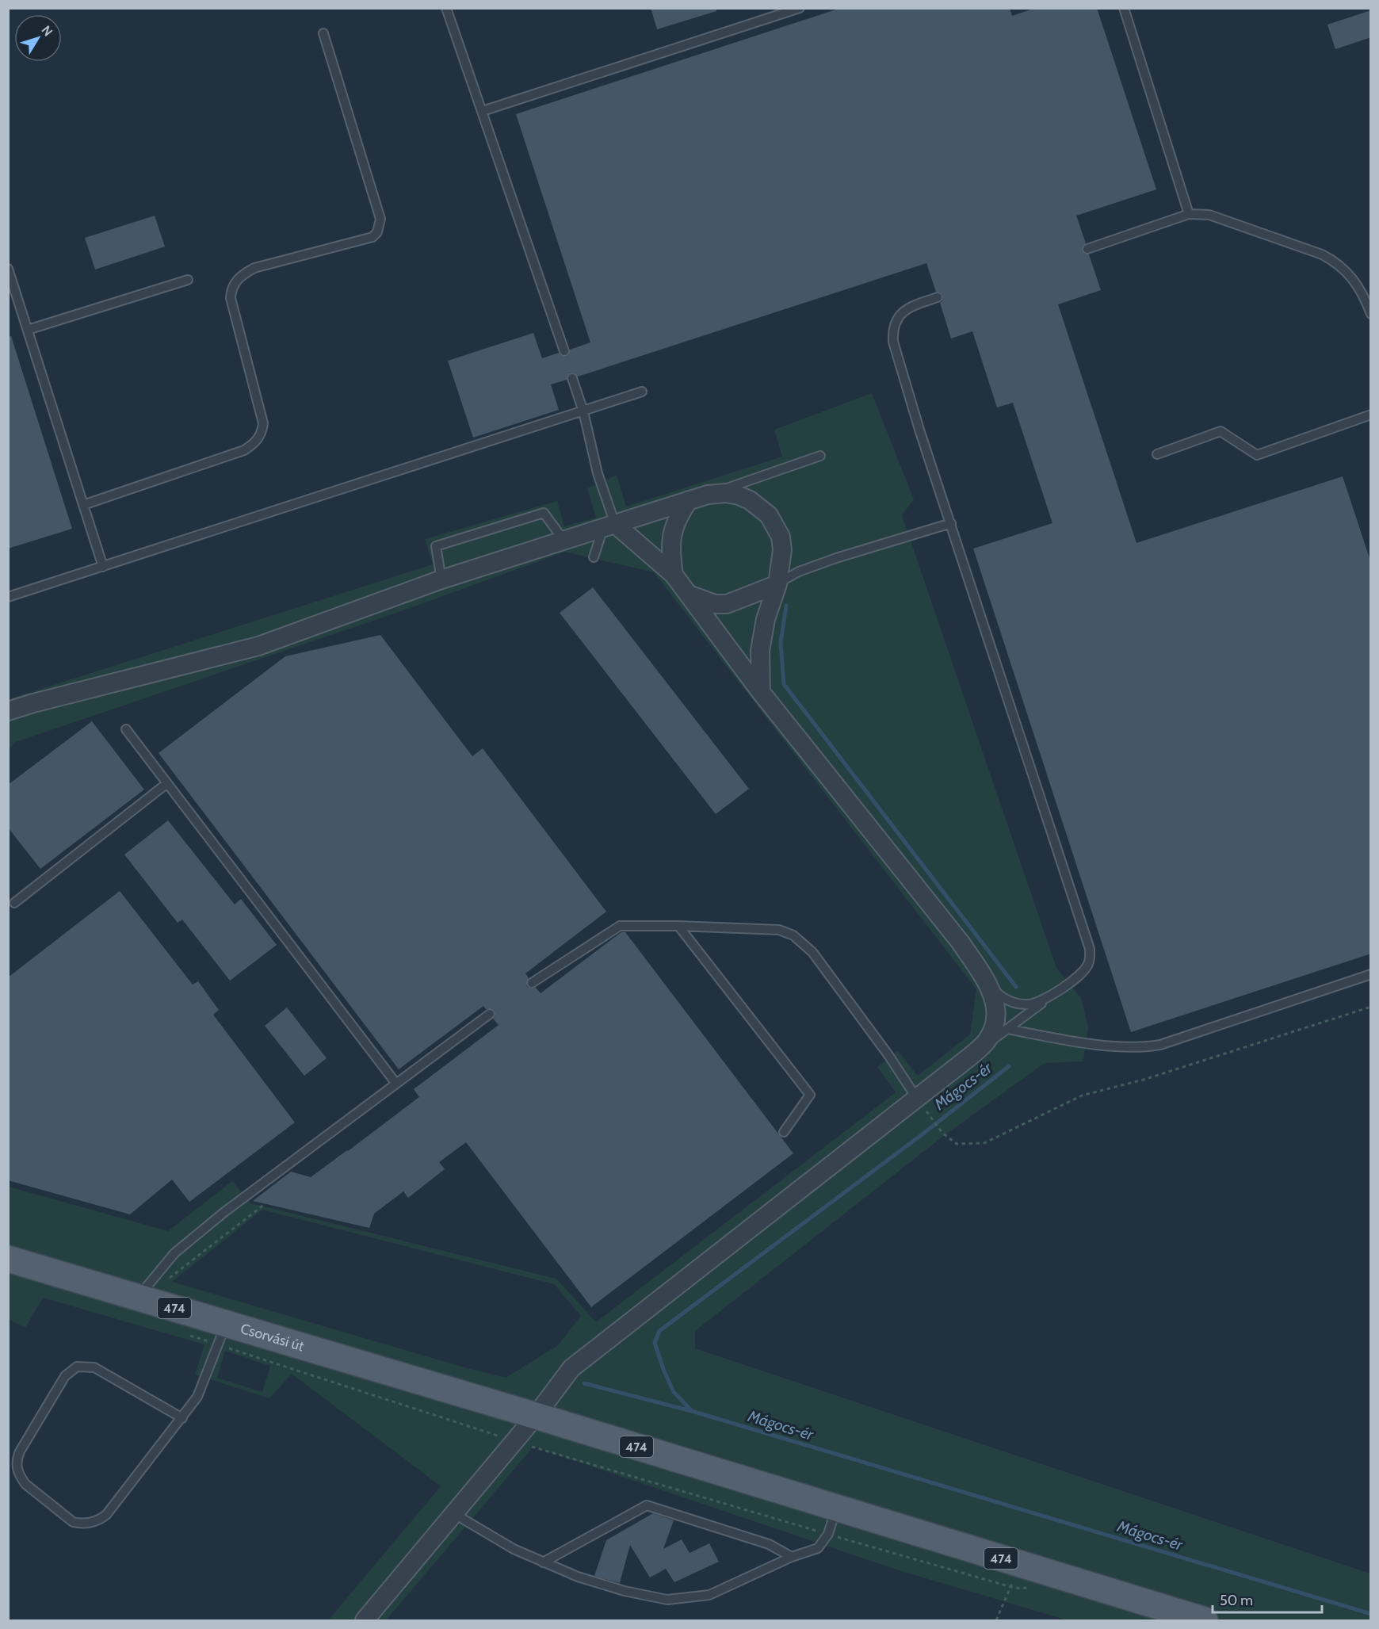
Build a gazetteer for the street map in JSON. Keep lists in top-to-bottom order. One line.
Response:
{"streets":{"main road":["474","Csorvási út"]},"crossings":[["474","Csorvási út"]],"water":["Mágocs-ér"],"scale_bar":"50 m","north":"top right"}
